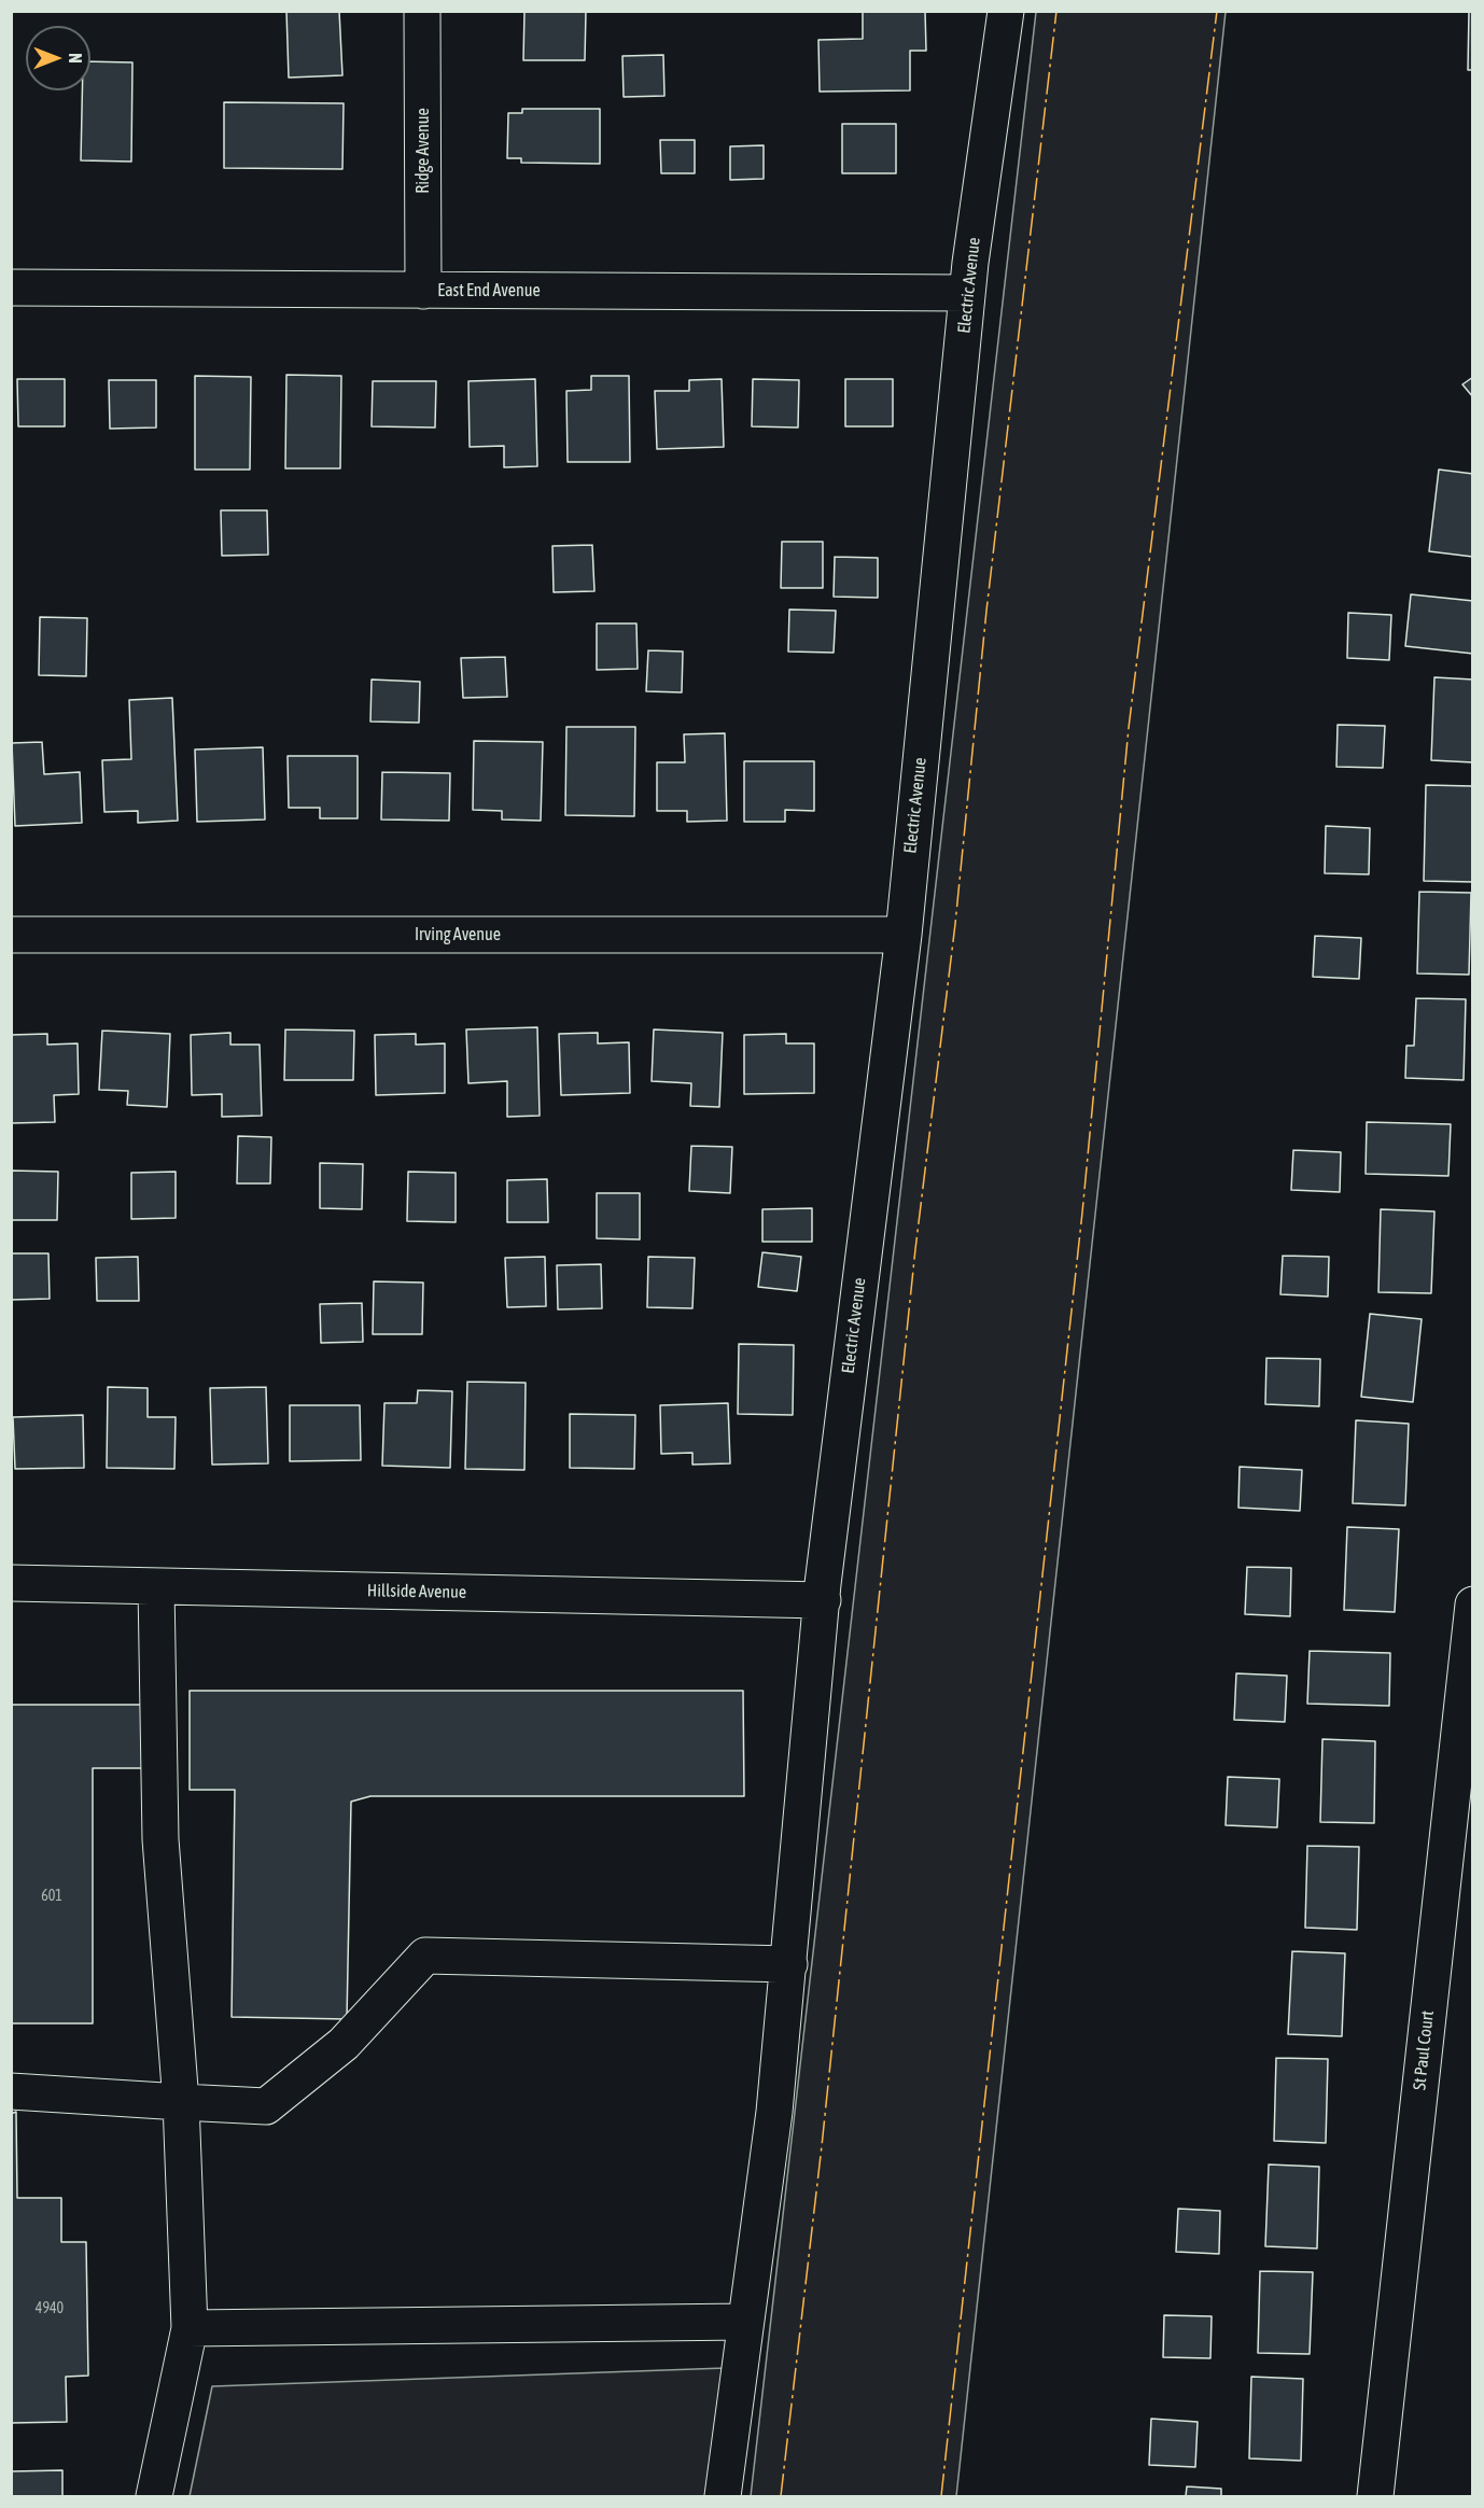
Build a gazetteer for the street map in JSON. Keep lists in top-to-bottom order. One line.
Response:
{"streets":{"street":["Ridge Avenue","Electric Avenue","East End Avenue","Irving Avenue","Hillside Avenue","St Paul Court"]},"crossings":[["Ridge Avenue","East End Avenue"],["Electric Avenue","East End Avenue"],["Electric Avenue","Irving Avenue"],["Electric Avenue","Hillside Avenue"]],"house_numbers":["601","4940"],"north":"right"}
